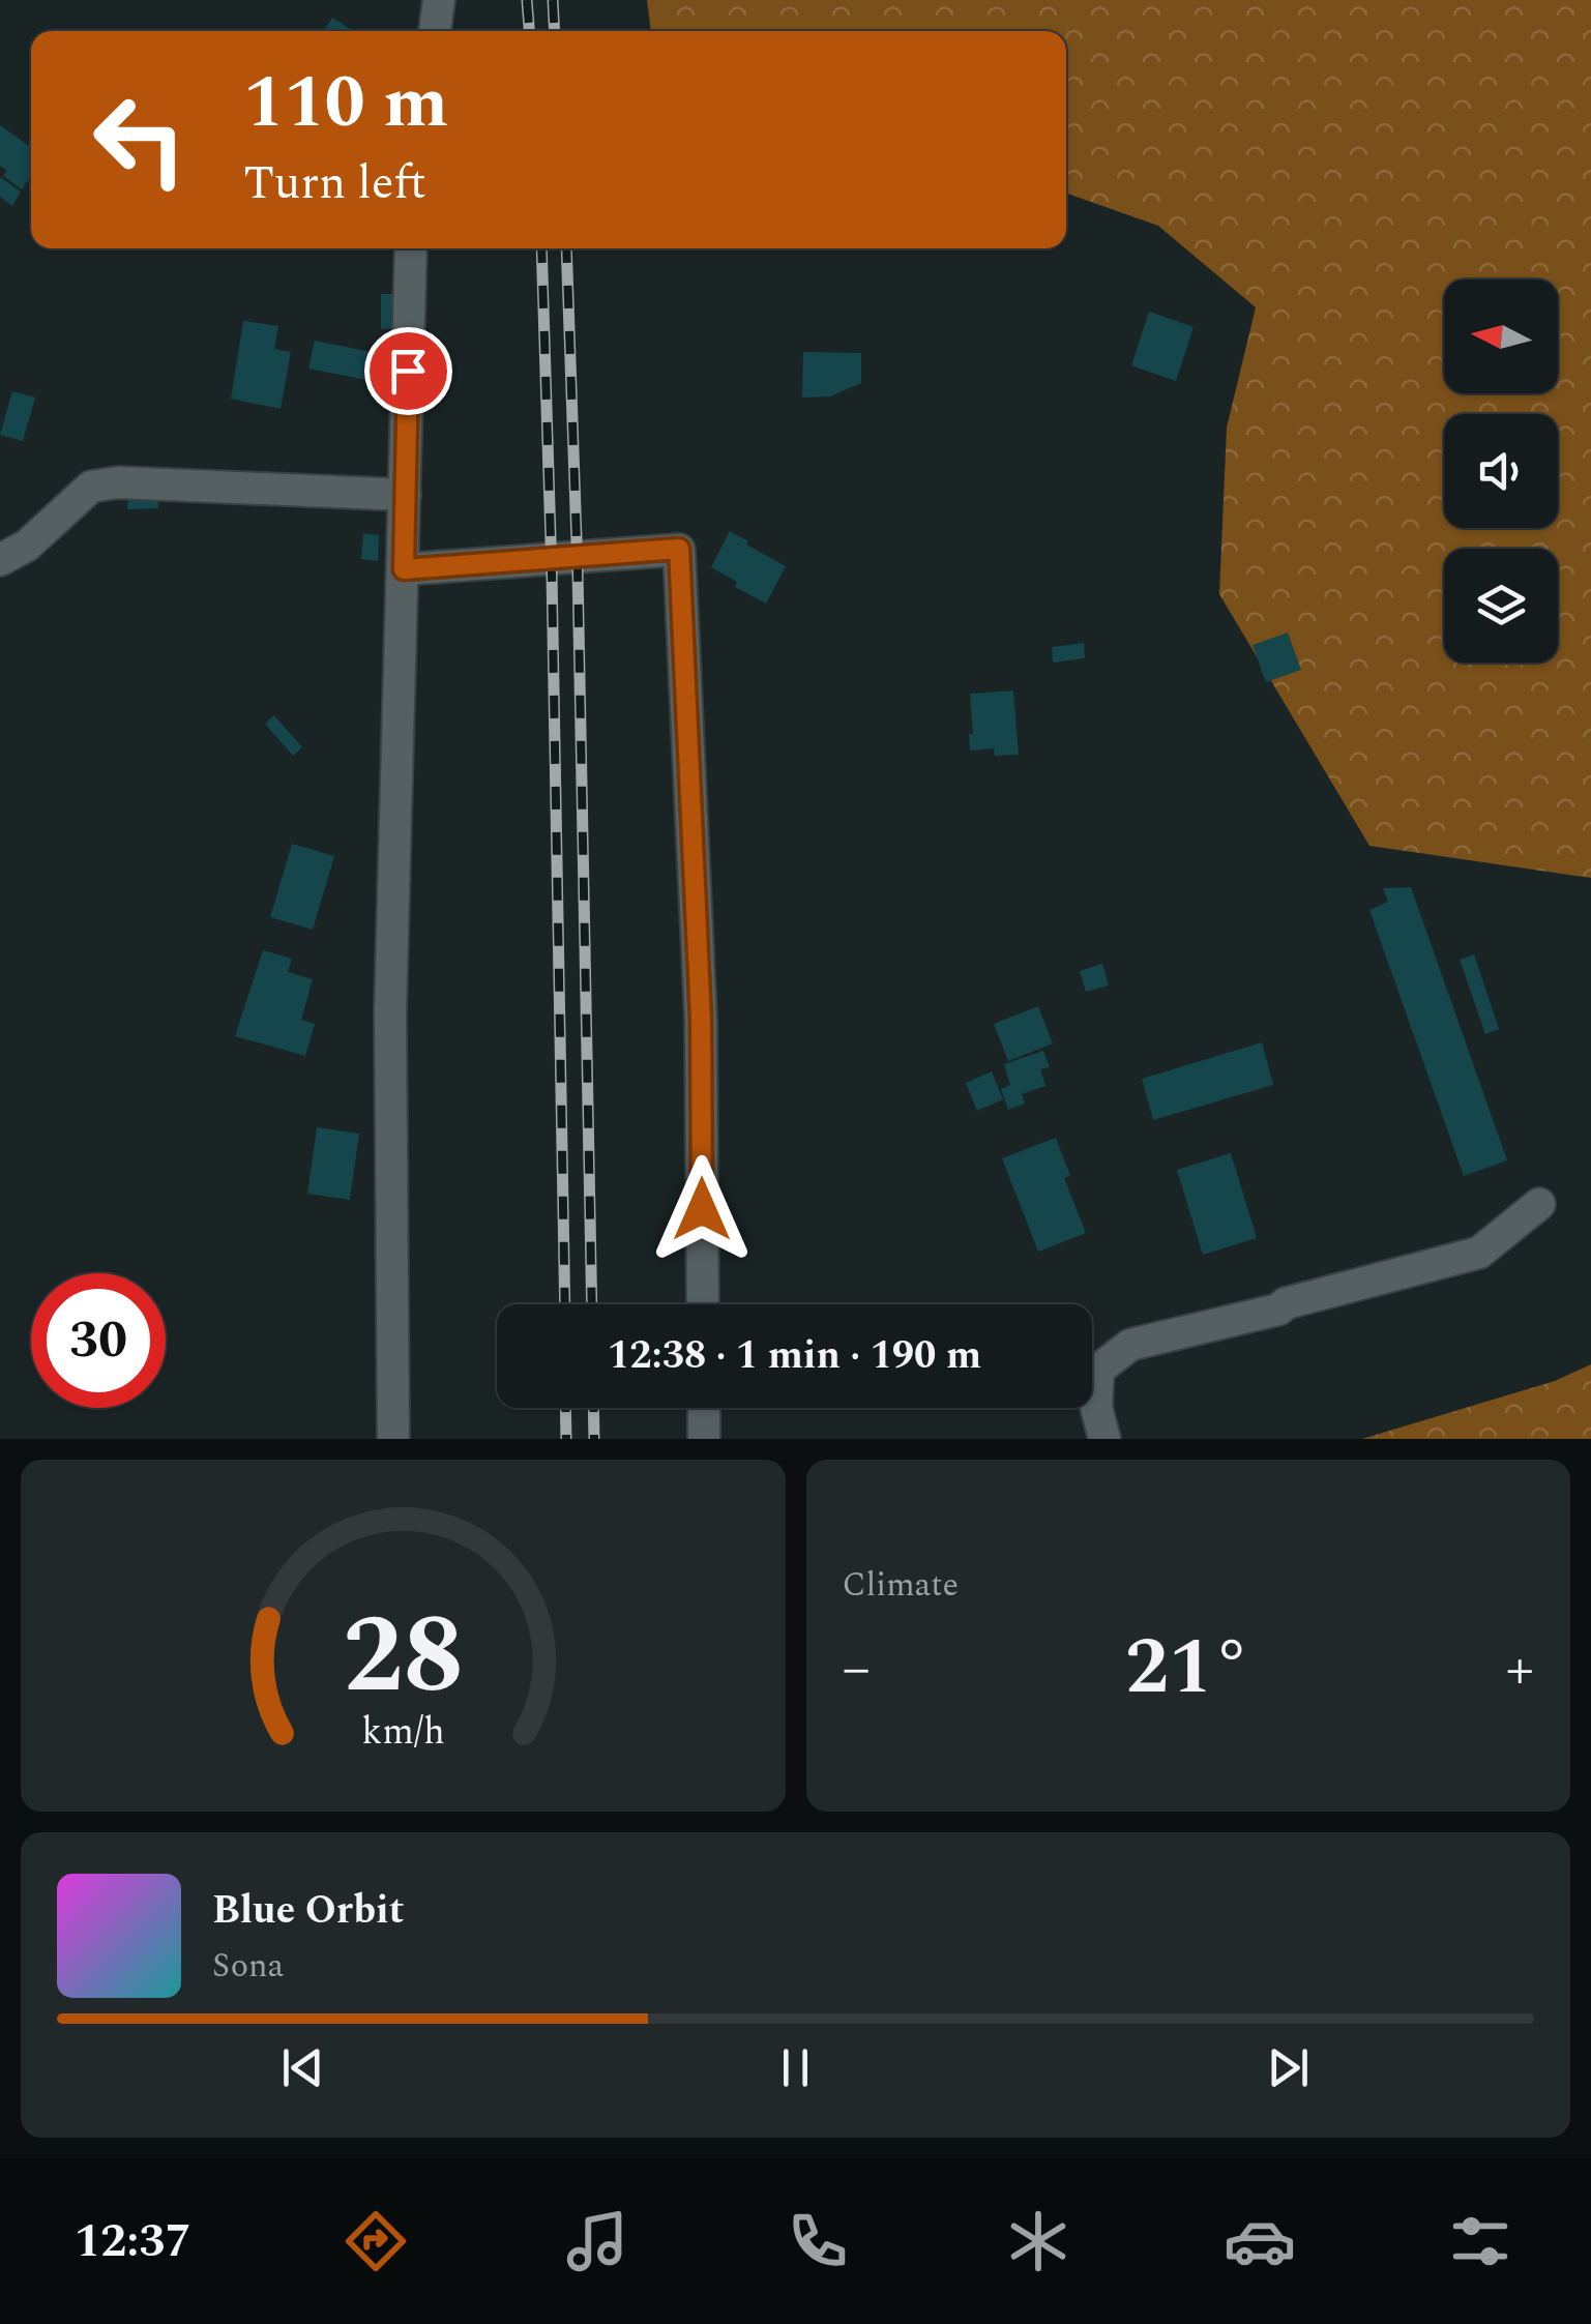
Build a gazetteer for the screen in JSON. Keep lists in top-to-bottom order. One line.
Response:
{"north":"left","page":{"turn":["110 m","Turn left"],"limit":"30","trip":"12:38 · 1 min · 190 m","tile":"Climate","heat":["−","21°","+"],"song":["Blue Orbit","Sona"],"tabs":"12:37","gauge":["28","km/h"]}}
